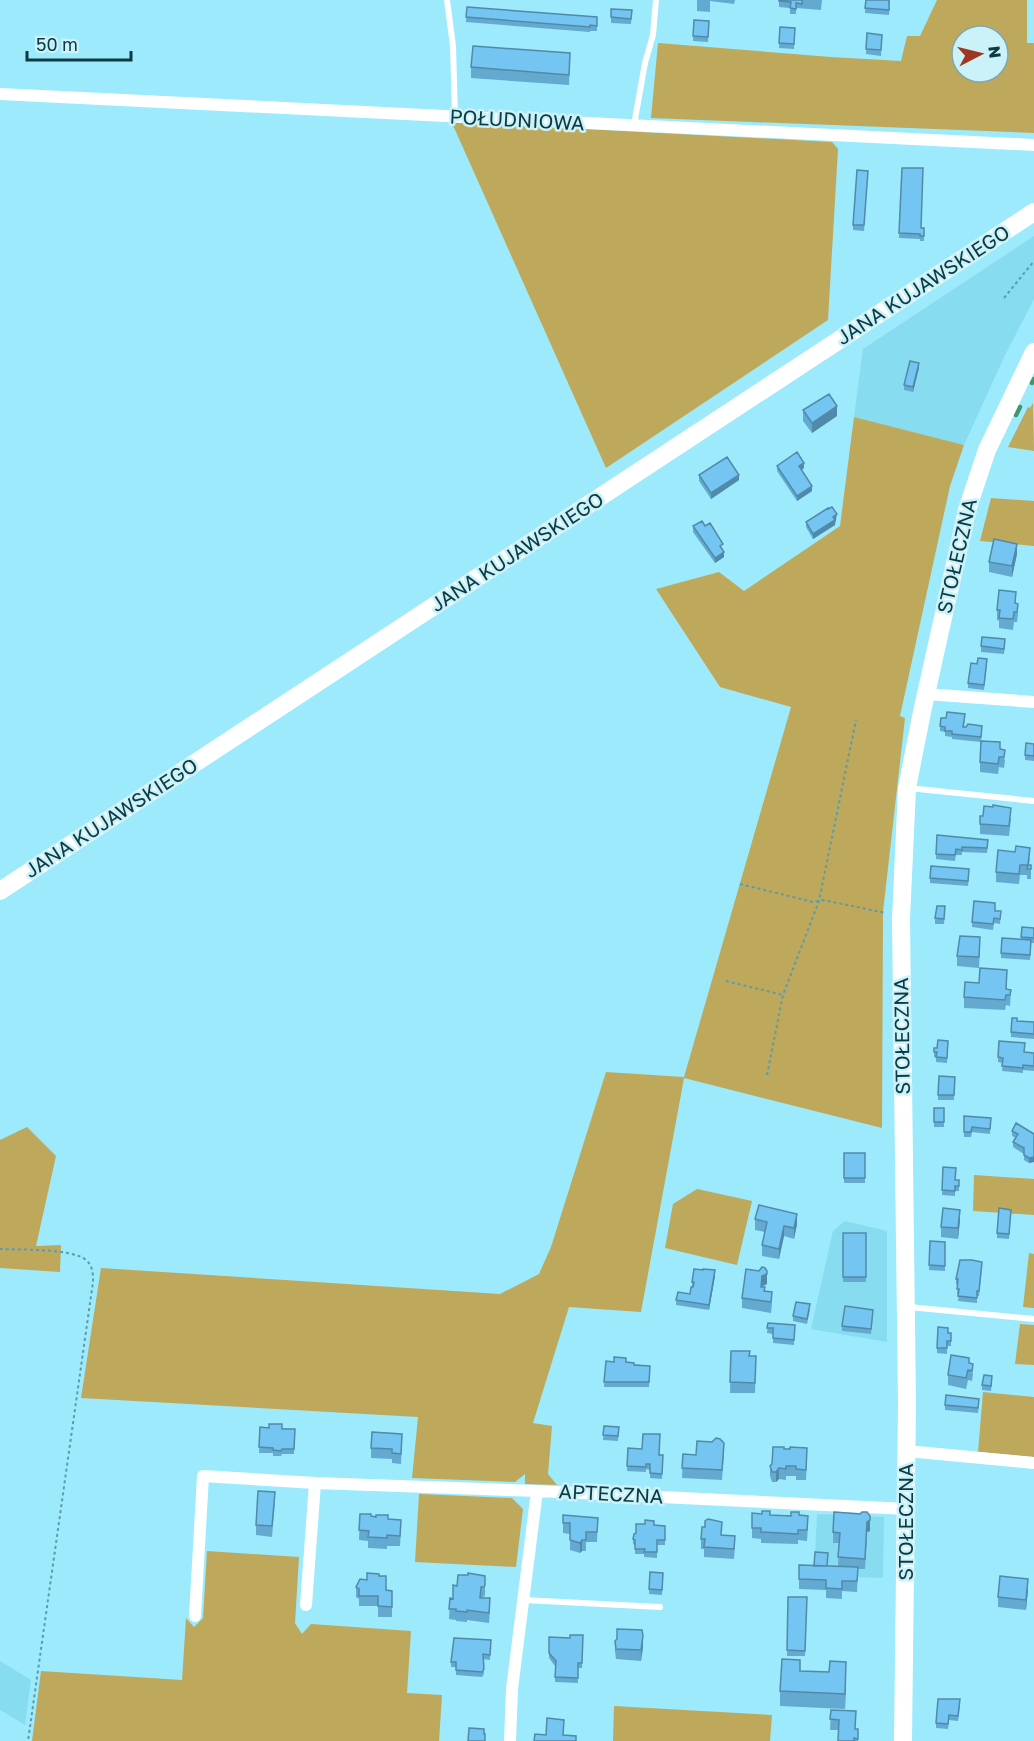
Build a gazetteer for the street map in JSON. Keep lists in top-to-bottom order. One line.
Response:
{"streets":{"main road":["JANA KUJAWSKIEGO","STOŁECZNA"],"street":["POŁUDNIOWA","APTECZNA"]},"crossings":[["STOŁECZNA","APTECZNA"]],"scale_bar":"50 m","north":"right"}
